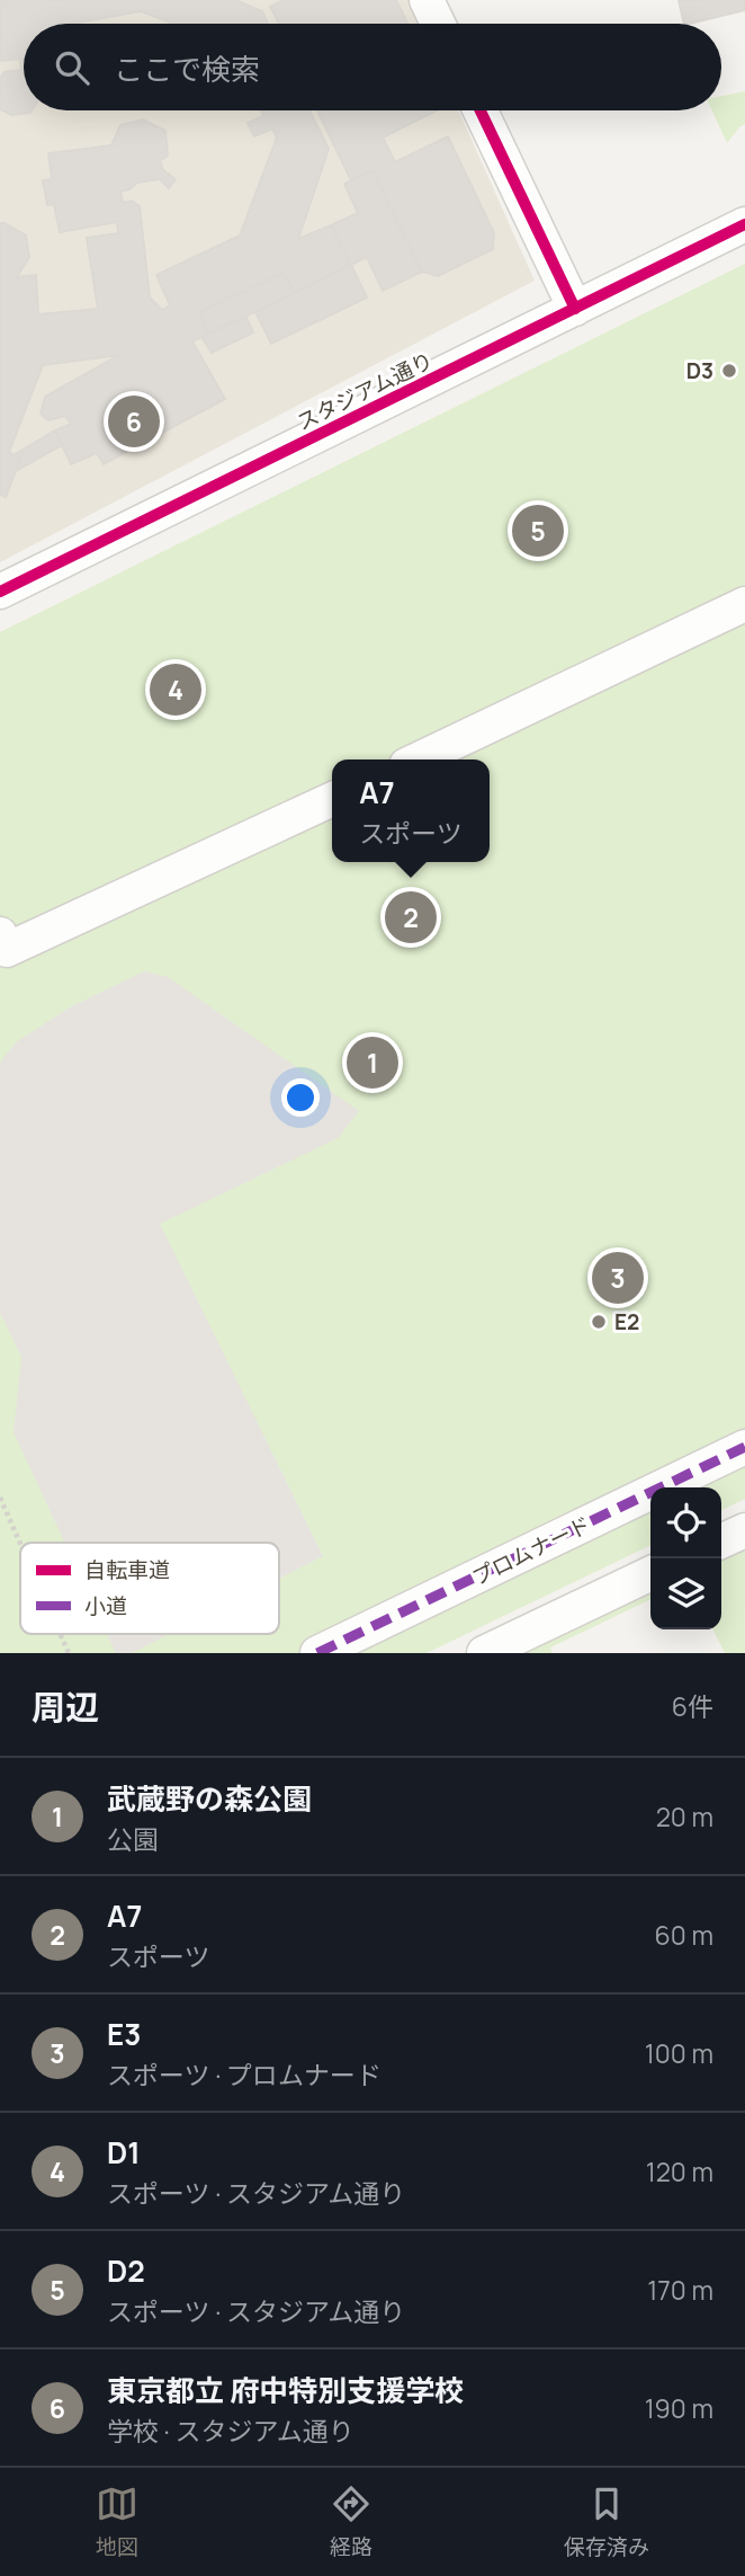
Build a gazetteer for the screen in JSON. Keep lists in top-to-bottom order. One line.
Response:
{"streets":{"street":["スタジアム通り","プロムナード"]},"places":["D3","E2"],"legend":["自転車道","小道"],"page":{"search":"ここで検索","pins":["6","5","4","2","1","3"],"popup":["A7","スポーツ"],"heading":["周辺","6件"],"list":[{"mark":"1","name":"武蔵野の森公園","note":"公園","value":"20 m"},{"mark":"2","name":"A7","note":"スポーツ","value":"60 m"},{"mark":"3","name":"E3","note":"スポーツ · プロムナード","value":"100 m"},{"mark":"4","name":"D1","note":"スポーツ · スタジアム通り","value":"120 m"},{"mark":"5","name":"D2","note":"スポーツ · スタジアム通り","value":"170 m"},{"mark":"6","name":"東京都立 府中特別支援学校","note":"学校 · スタジアム通り","value":"190 m"}],"nav":["地図","経路","保存済み"]}}
